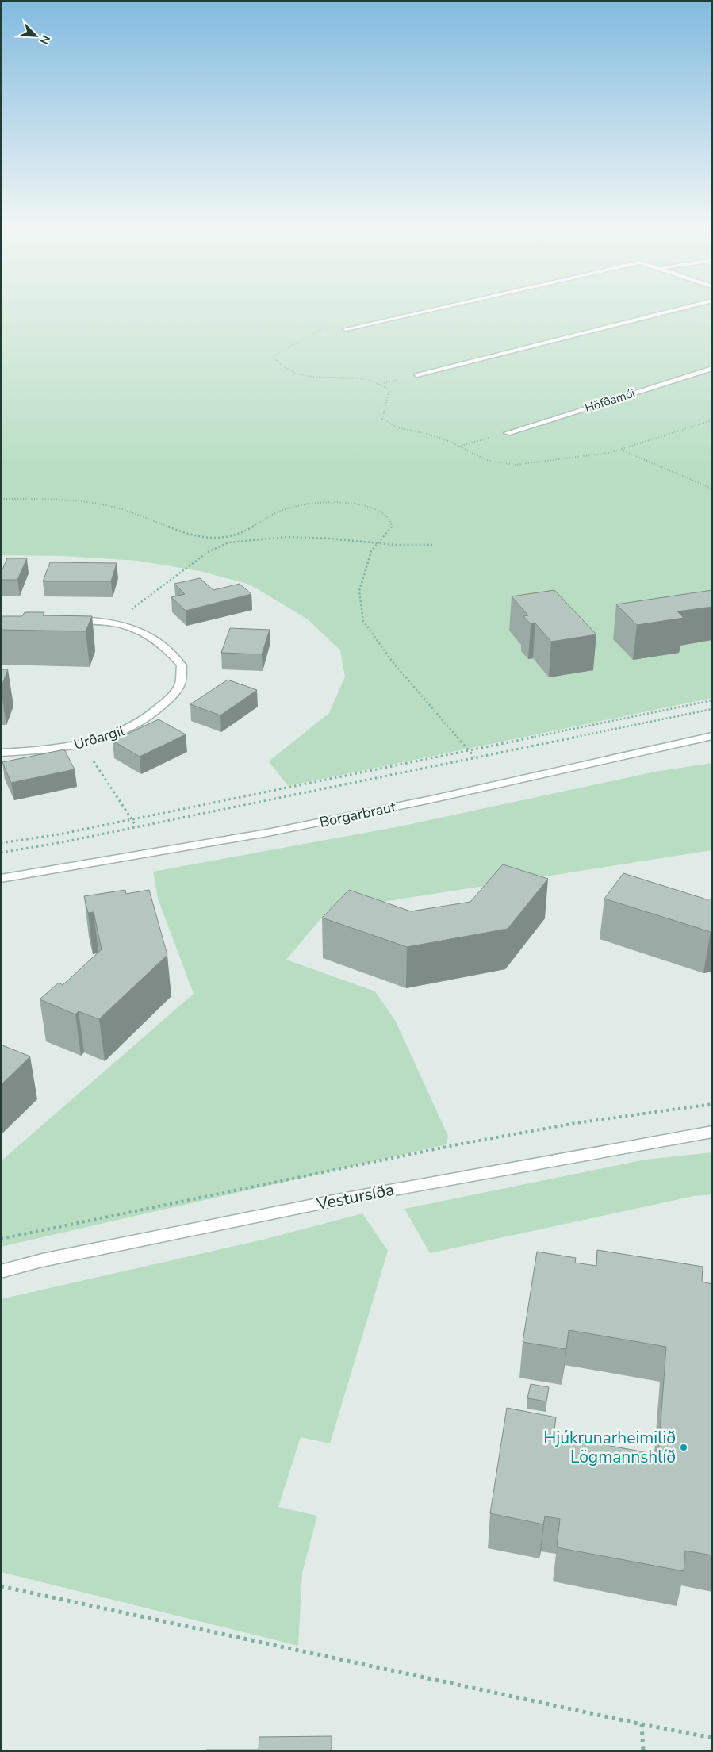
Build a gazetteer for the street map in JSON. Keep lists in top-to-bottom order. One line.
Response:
{"streets":{"street":["Höfðamói","Urðargil","Borgarbraut","Vestursíða"]},"places":["Hjúkrunarheimilið Lögmannshlíð"],"north":"bottom right"}
